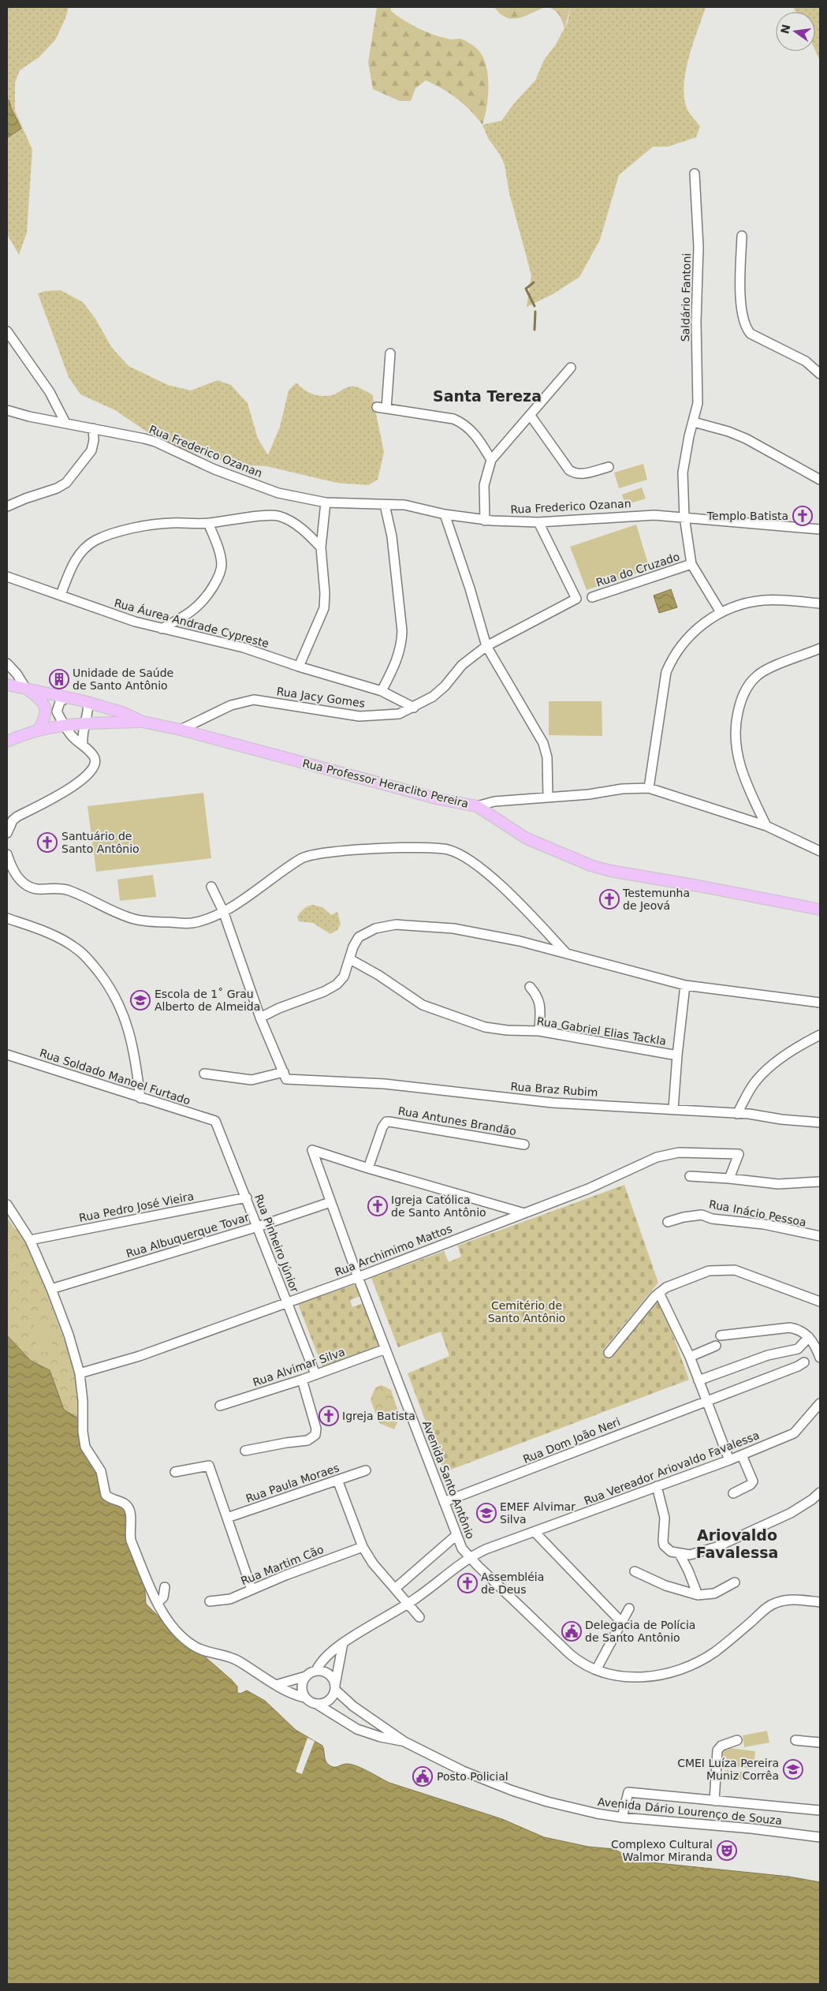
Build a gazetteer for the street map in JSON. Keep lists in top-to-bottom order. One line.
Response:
{"streets":{"main road":["Rua Professor Heraclito Pereira"],"street":["Saldário Fantoni","Rua Frederico Ozanan","Rua do Cruzado","Rua Áurea Andrade Cypreste","Rua Jacy Gomes","Rua Gabriel Elias Tackla","Rua Soldado Manoel Furtado","Rua Braz Rubim","Rua Antunes Brandão","Rua Pedro José Vieira","Rua Inácio Pessoa","Rua Albuquerque Tovar","Rua Pinheiro Júnior","Rua Archimimo Mattos","Rua Alvimar Silva","Rua Dom João Neri","Rua Vereador Ariovaldo Favalessa","Avenida Santo Antônio","Rua Paula Moraes","Rua Martim Cão","Avenida Dário Lourenço de Souza"]},"crossings":[["Saldário Fantoni","Rua Frederico Ozanan"],["Saldário Fantoni","Rua do Cruzado"],["Rua Frederico Ozanan","Rua Jacy Gomes"],["Rua Áurea Andrade Cypreste","Rua Jacy Gomes"],["Rua Jacy Gomes","Rua Professor Heraclito Pereira"],["Rua Soldado Manoel Furtado","Rua Pinheiro Júnior"],["Rua Antunes Brandão","Avenida Santo Antônio"],["Rua Pedro José Vieira","Rua Pinheiro Júnior"],["Rua Albuquerque Tovar","Rua Pinheiro Júnior"],["Rua Albuquerque Tovar","Avenida Santo Antônio"],["Rua Pinheiro Júnior","Rua Archimimo Mattos"],["Rua Pinheiro Júnior","Rua Alvimar Silva"],["Rua Archimimo Mattos","Avenida Santo Antônio"],["Rua Alvimar Silva","Avenida Santo Antônio"],["Rua Dom João Neri","Avenida Santo Antônio"],["Rua Vereador Ariovaldo Favalessa","Avenida Santo Antônio"],["Rua Vereador Ariovaldo Favalessa","Avenida Dário Lourenço de Souza"]],"districts":["Santa Tereza","Ariovaldo Favalessa"],"parks":["Cemitério de Santo Antônio"],"places":{"church":["Templo Batista","Santuário de Santo Antônio","Testemunha de Jeová","Igreja Católica de Santo Antônio","Igreja Batista","Assembléia de Deus"],"building":["Unidade de Saúde de Santo Antônio"],"school or university":["Escola de 1˚ Grau Alberto de Almeida","EMEF Alvimar Silva","CMEI Luíza Pereira Muniz Corrêa"],"public building":["Delegacia de Polícia de Santo Antônio","Posto Policial"],"theatre":["Complexo Cultural Walmor Miranda"]},"north":"left"}
